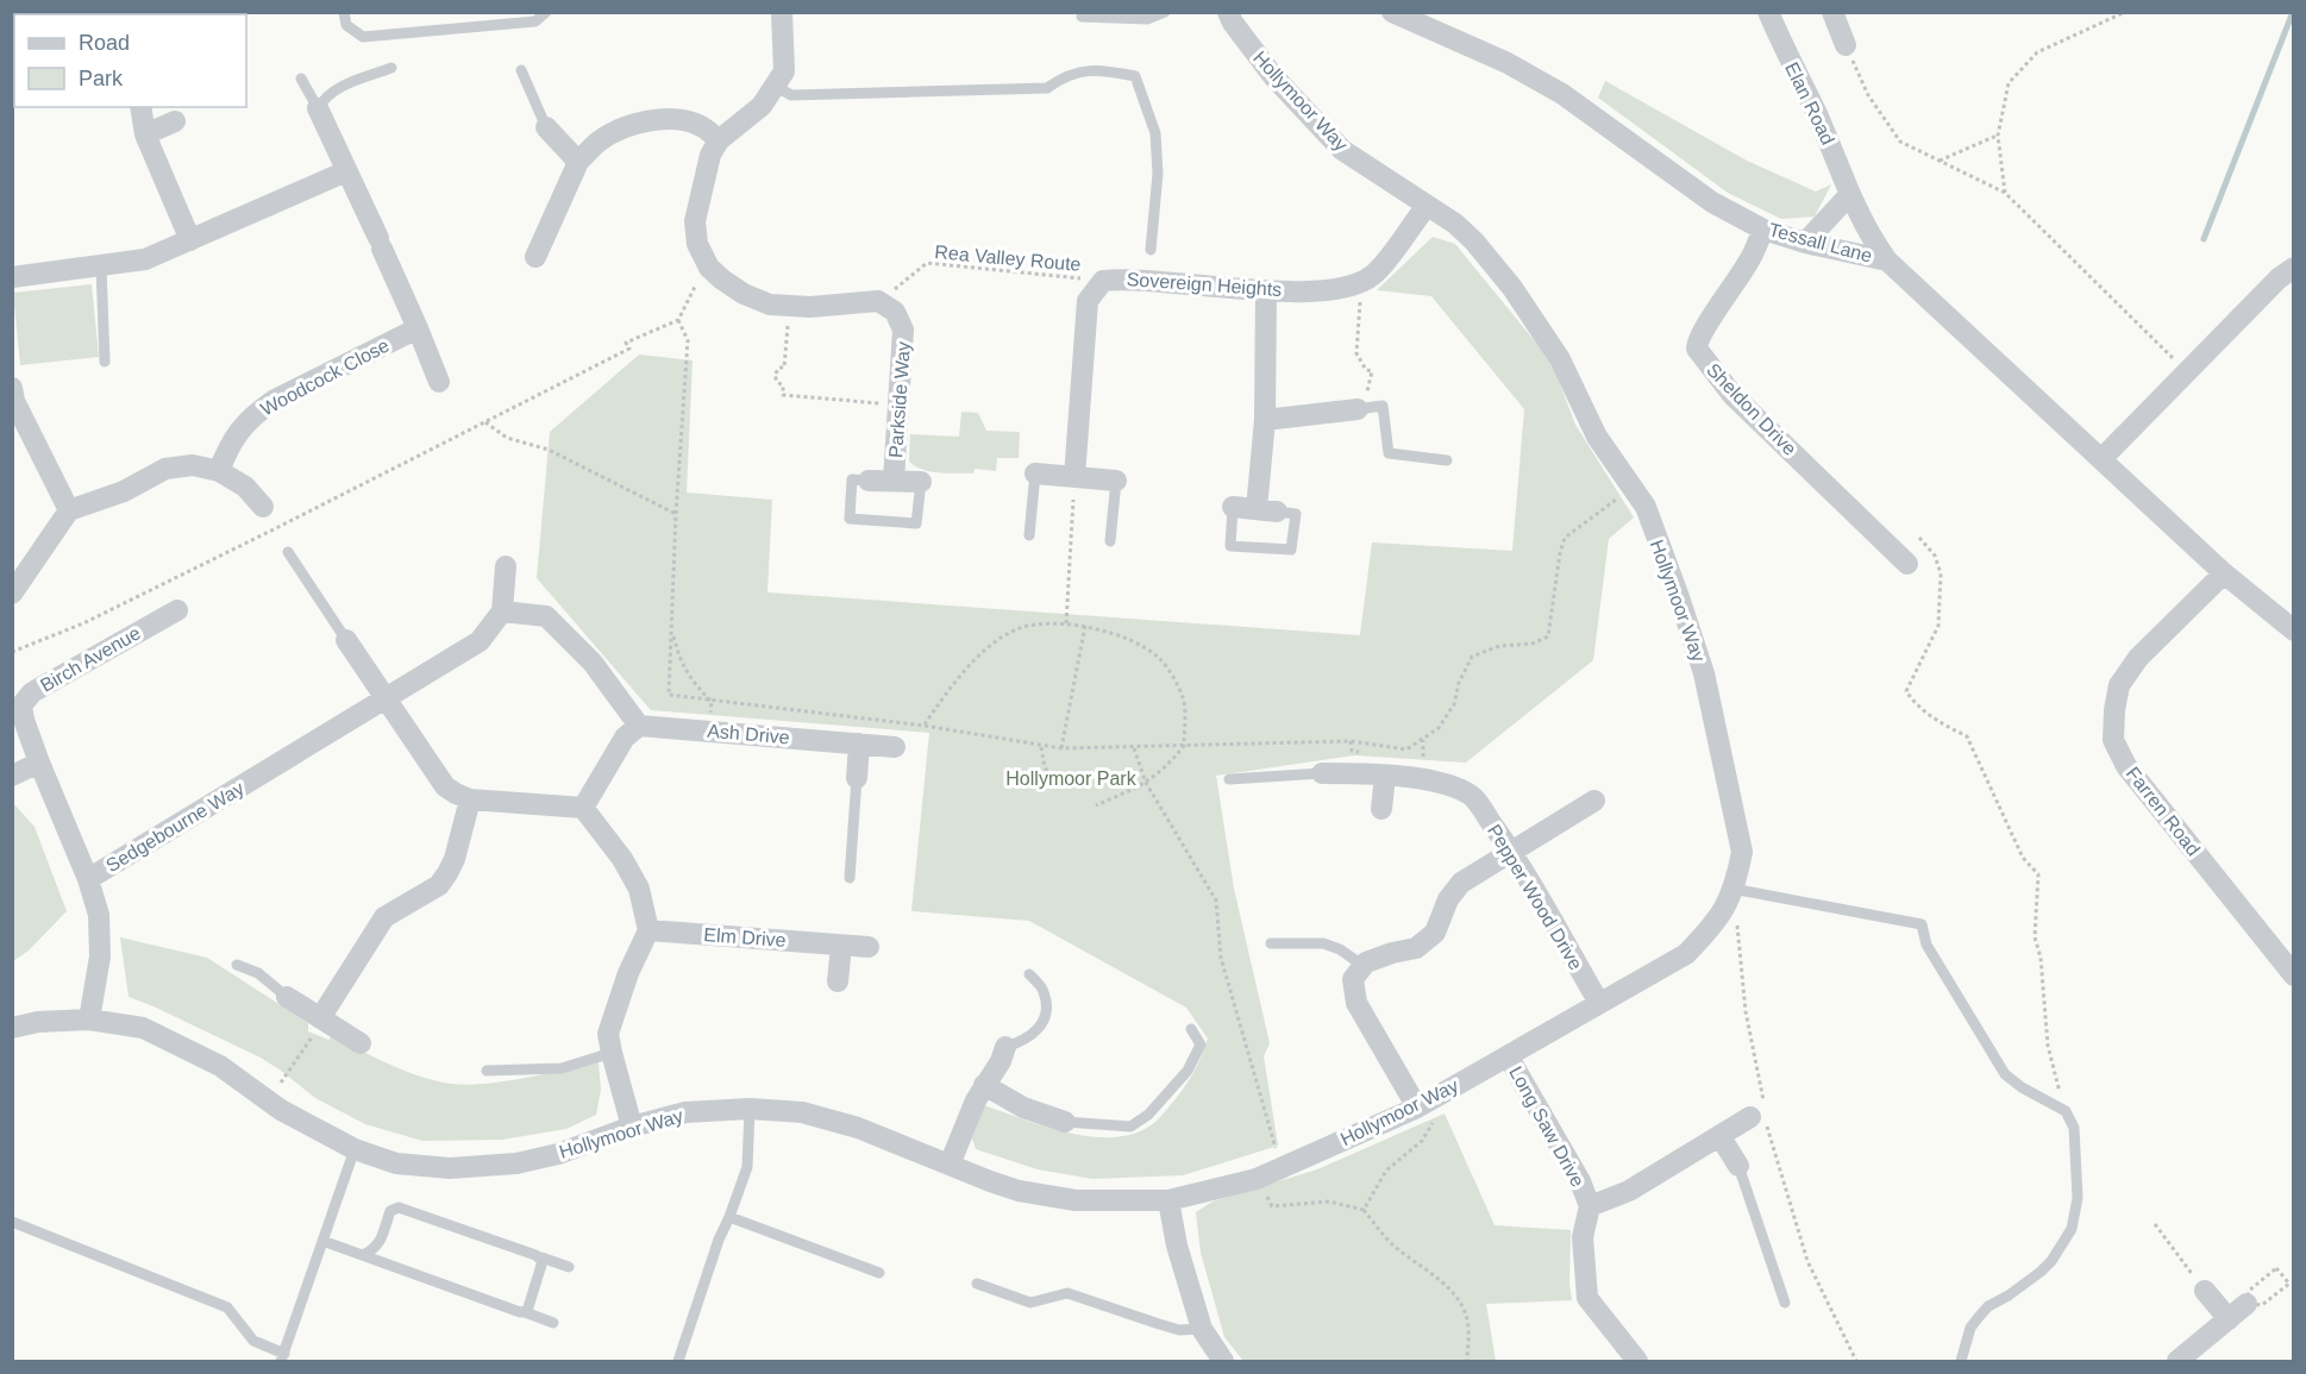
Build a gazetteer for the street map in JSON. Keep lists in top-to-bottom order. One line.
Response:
{"streets":{"street":["Hollymoor Way","Elan Road","Tessall Lane","Sovereign Heights","Woodcock Close","Parkside Way","Sheldon Drive","Birch Avenue","Ash Drive","Farren Road","Sedgebourne Way","Pepper Wood Drive","Elm Drive","Long Saw Drive"],"path":["Rea Valley Route"]},"crossings":[["Hollymoor Way","Sovereign Heights"],["Hollymoor Way","Sedgebourne Way"],["Hollymoor Way","Pepper Wood Drive"],["Hollymoor Way","Long Saw Drive"],["Elan Road","Tessall Lane"],["Tessall Lane","Sheldon Drive"],["Tessall Lane","Farren Road"],["Rea Valley Route","Sovereign Heights"],["Rea Valley Route","Parkside Way"],["Birch Avenue","Sedgebourne Way"]],"parks":["Hollymoor Park"],"legend":["Road","Park"]}
